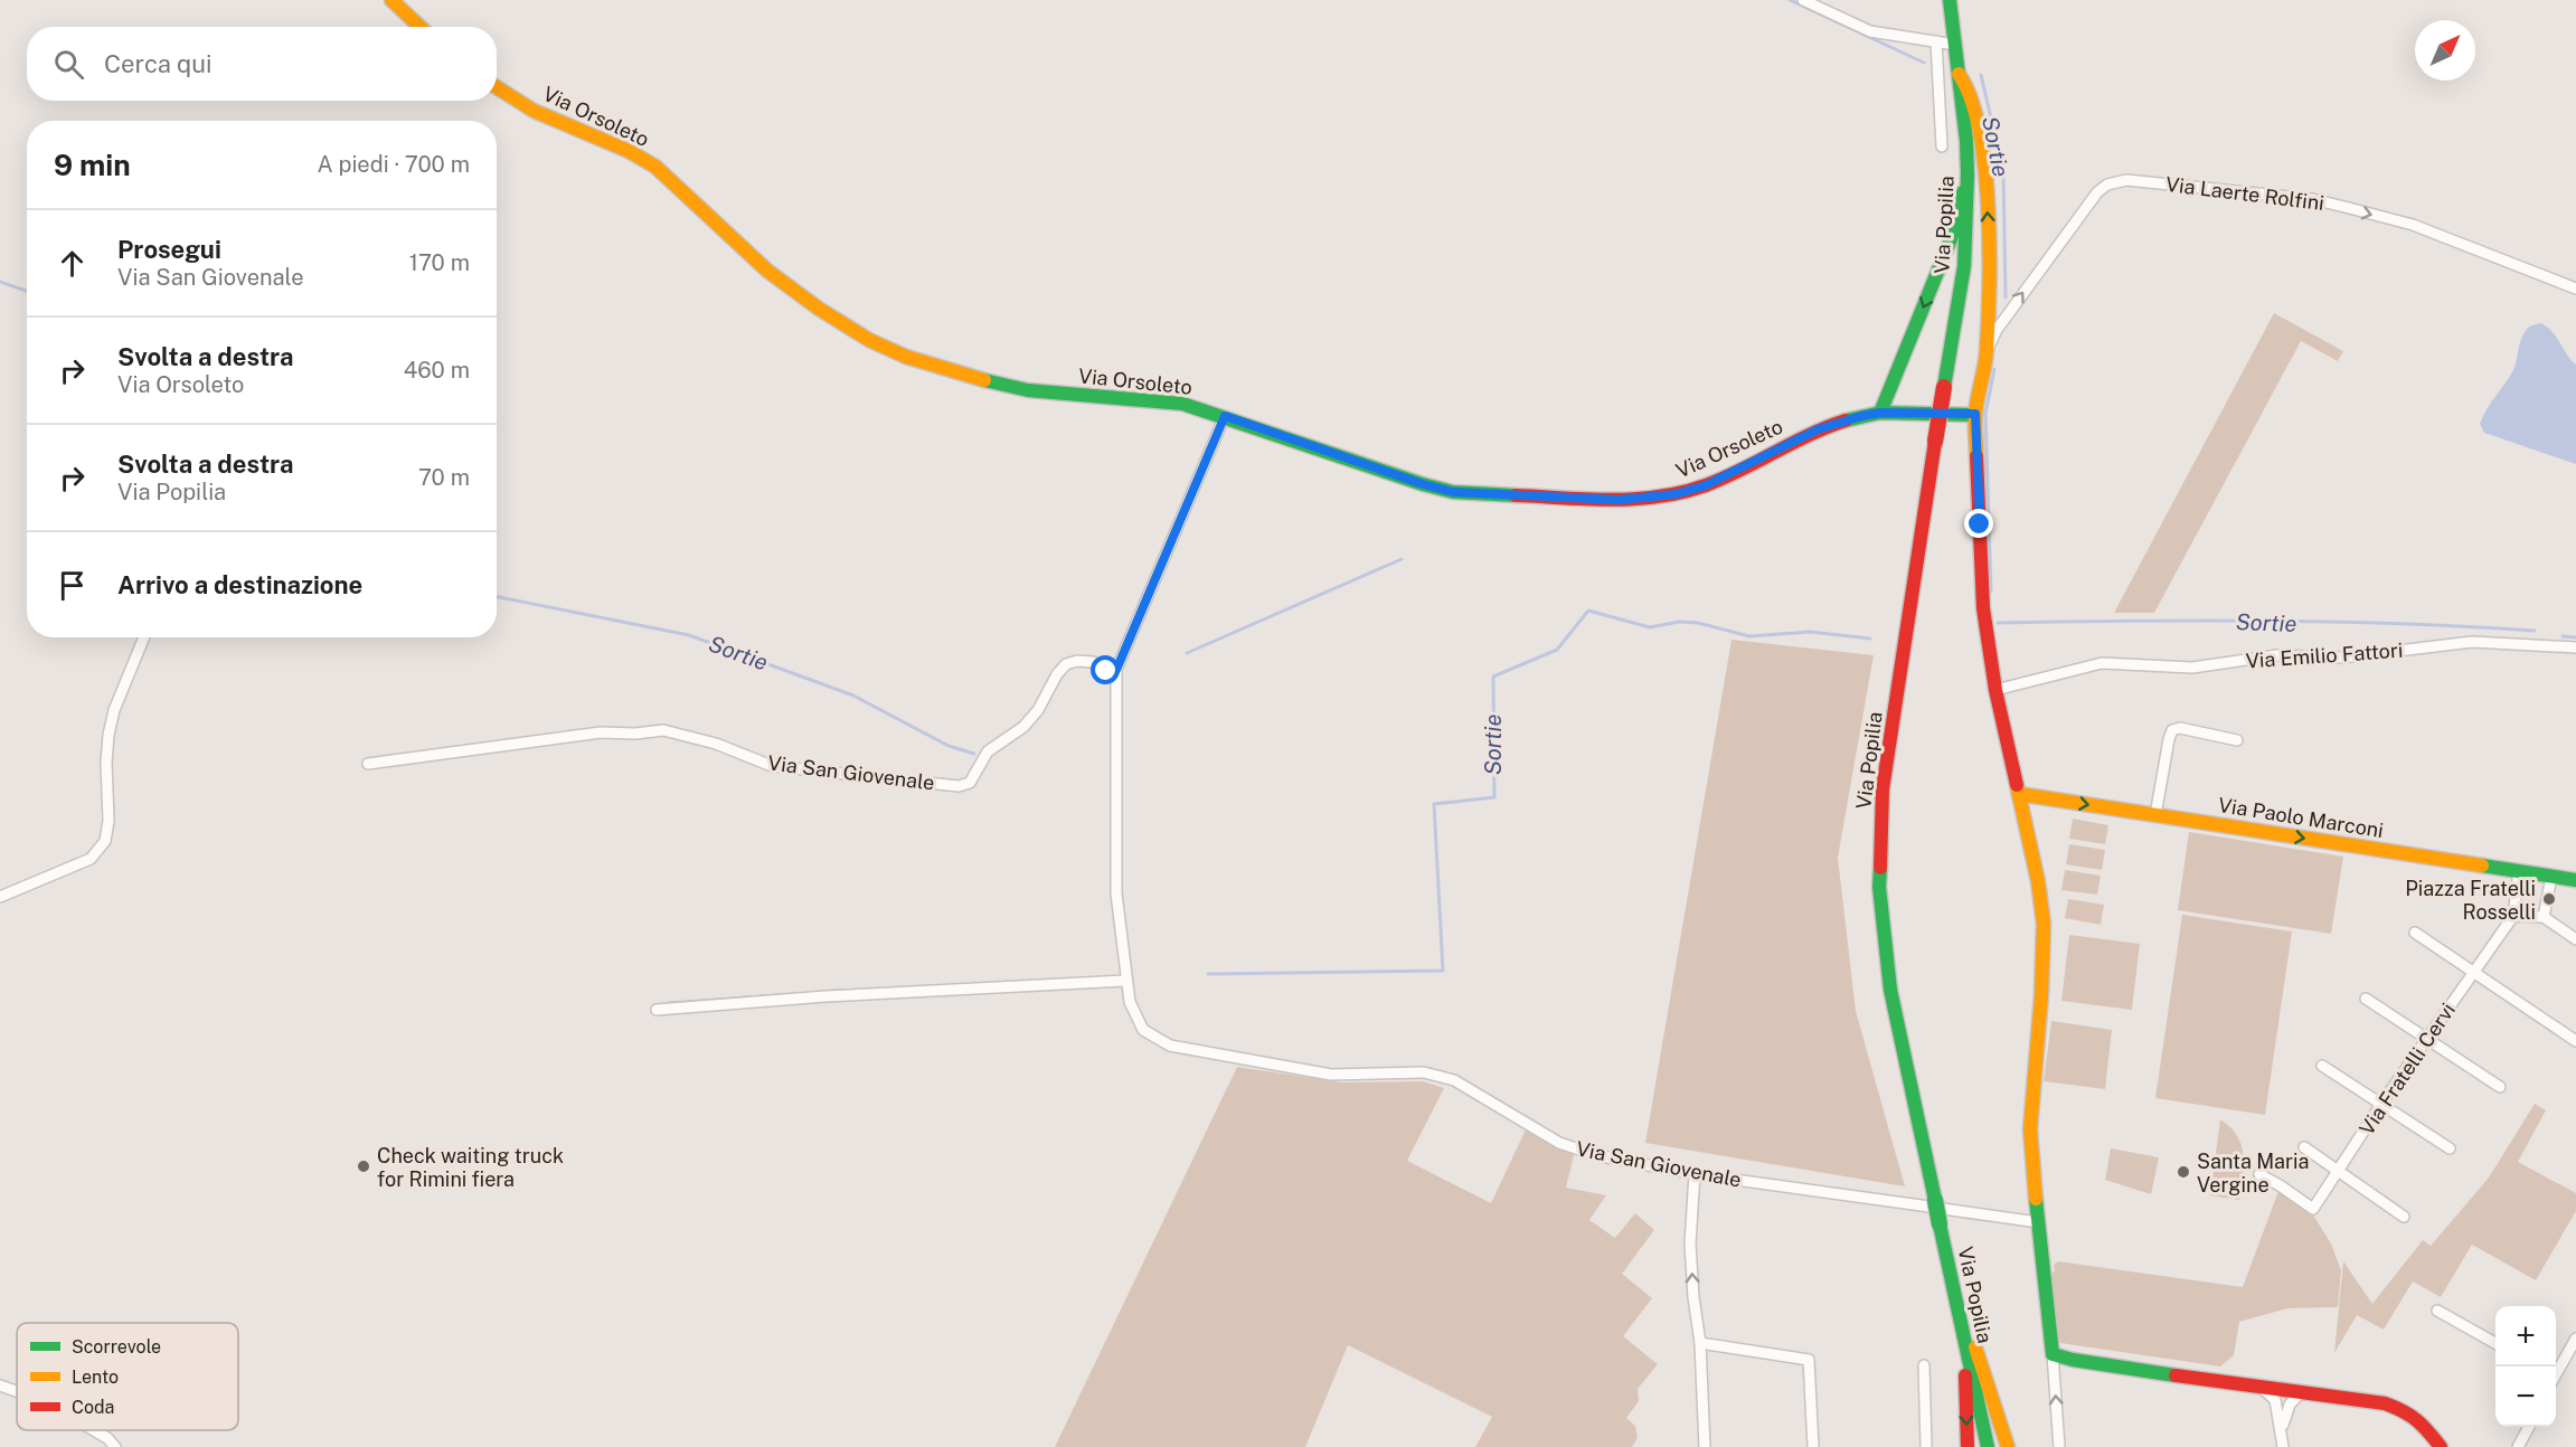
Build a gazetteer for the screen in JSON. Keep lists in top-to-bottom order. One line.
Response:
{"streets":{"street":["Via Orsoleto","Via Laerte Rolfini","Via Popilia","Via Emilio Fattori","Via San Giovenale","Via Paolo Marconi","Via Fratelli Cervi"]},"crossings":[["Via Orsoleto","Via Popilia"],["Via Orsoleto","Via San Giovenale"],["Via Laerte Rolfini","Via Popilia"],["Via Popilia","Via Emilio Fattori"],["Via Popilia","Via San Giovenale"],["Via Popilia","Via Paolo Marconi"],["Via Paolo Marconi","Via Fratelli Cervi"]],"one_way":["Via Laerte Rolfini","Via Paolo Marconi"],"water":["Sortie"],"places":["Piazza Fratelli Rosselli","Check waiting truck for Rimini fiera","Santa Maria Vergine"],"legend":["Scorrevole","Lento","Coda"],"north":"top right","page":{"search":"Cerca qui","heading":["9 min","A piedi · 700 m"],"list":[["Prosegui","Via San Giovenale","170 m"],["Svolta a destra","Via Orsoleto","460 m"],["Svolta a destra","Via Popilia","70 m"],"Arrivo a destinazione"],"map_buttons":["+","−"]}}
